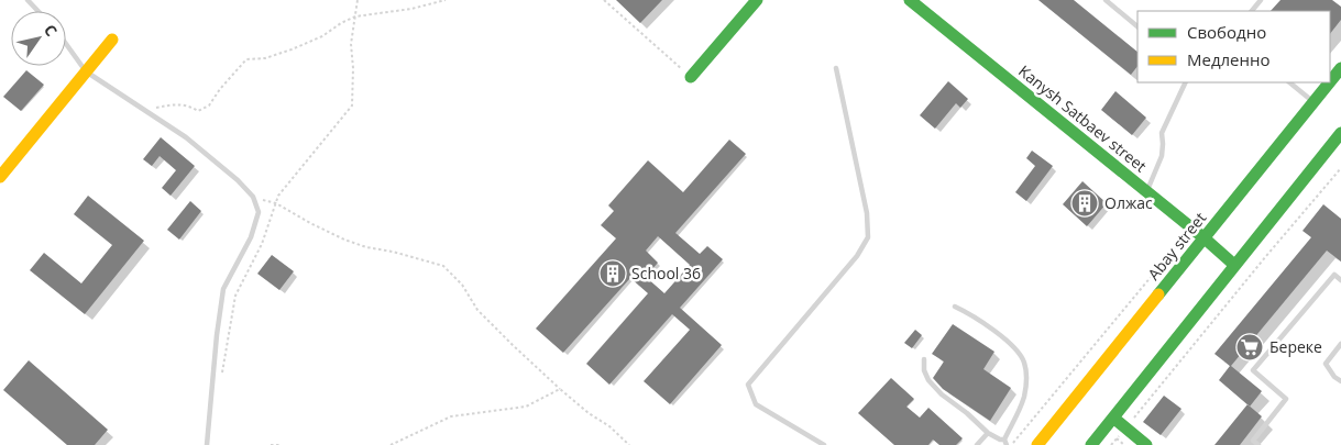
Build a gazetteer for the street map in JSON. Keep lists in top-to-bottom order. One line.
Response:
{"streets":{"main road":["Kanysh Satbaev street","Abay street"]},"crossings":[["Kanysh Satbaev street","Abay street"]],"places":{"building":["Олжас","School 36"],"supermarket":["Береке"]},"legend":["Свободно","Медленно"],"north":"top right"}
